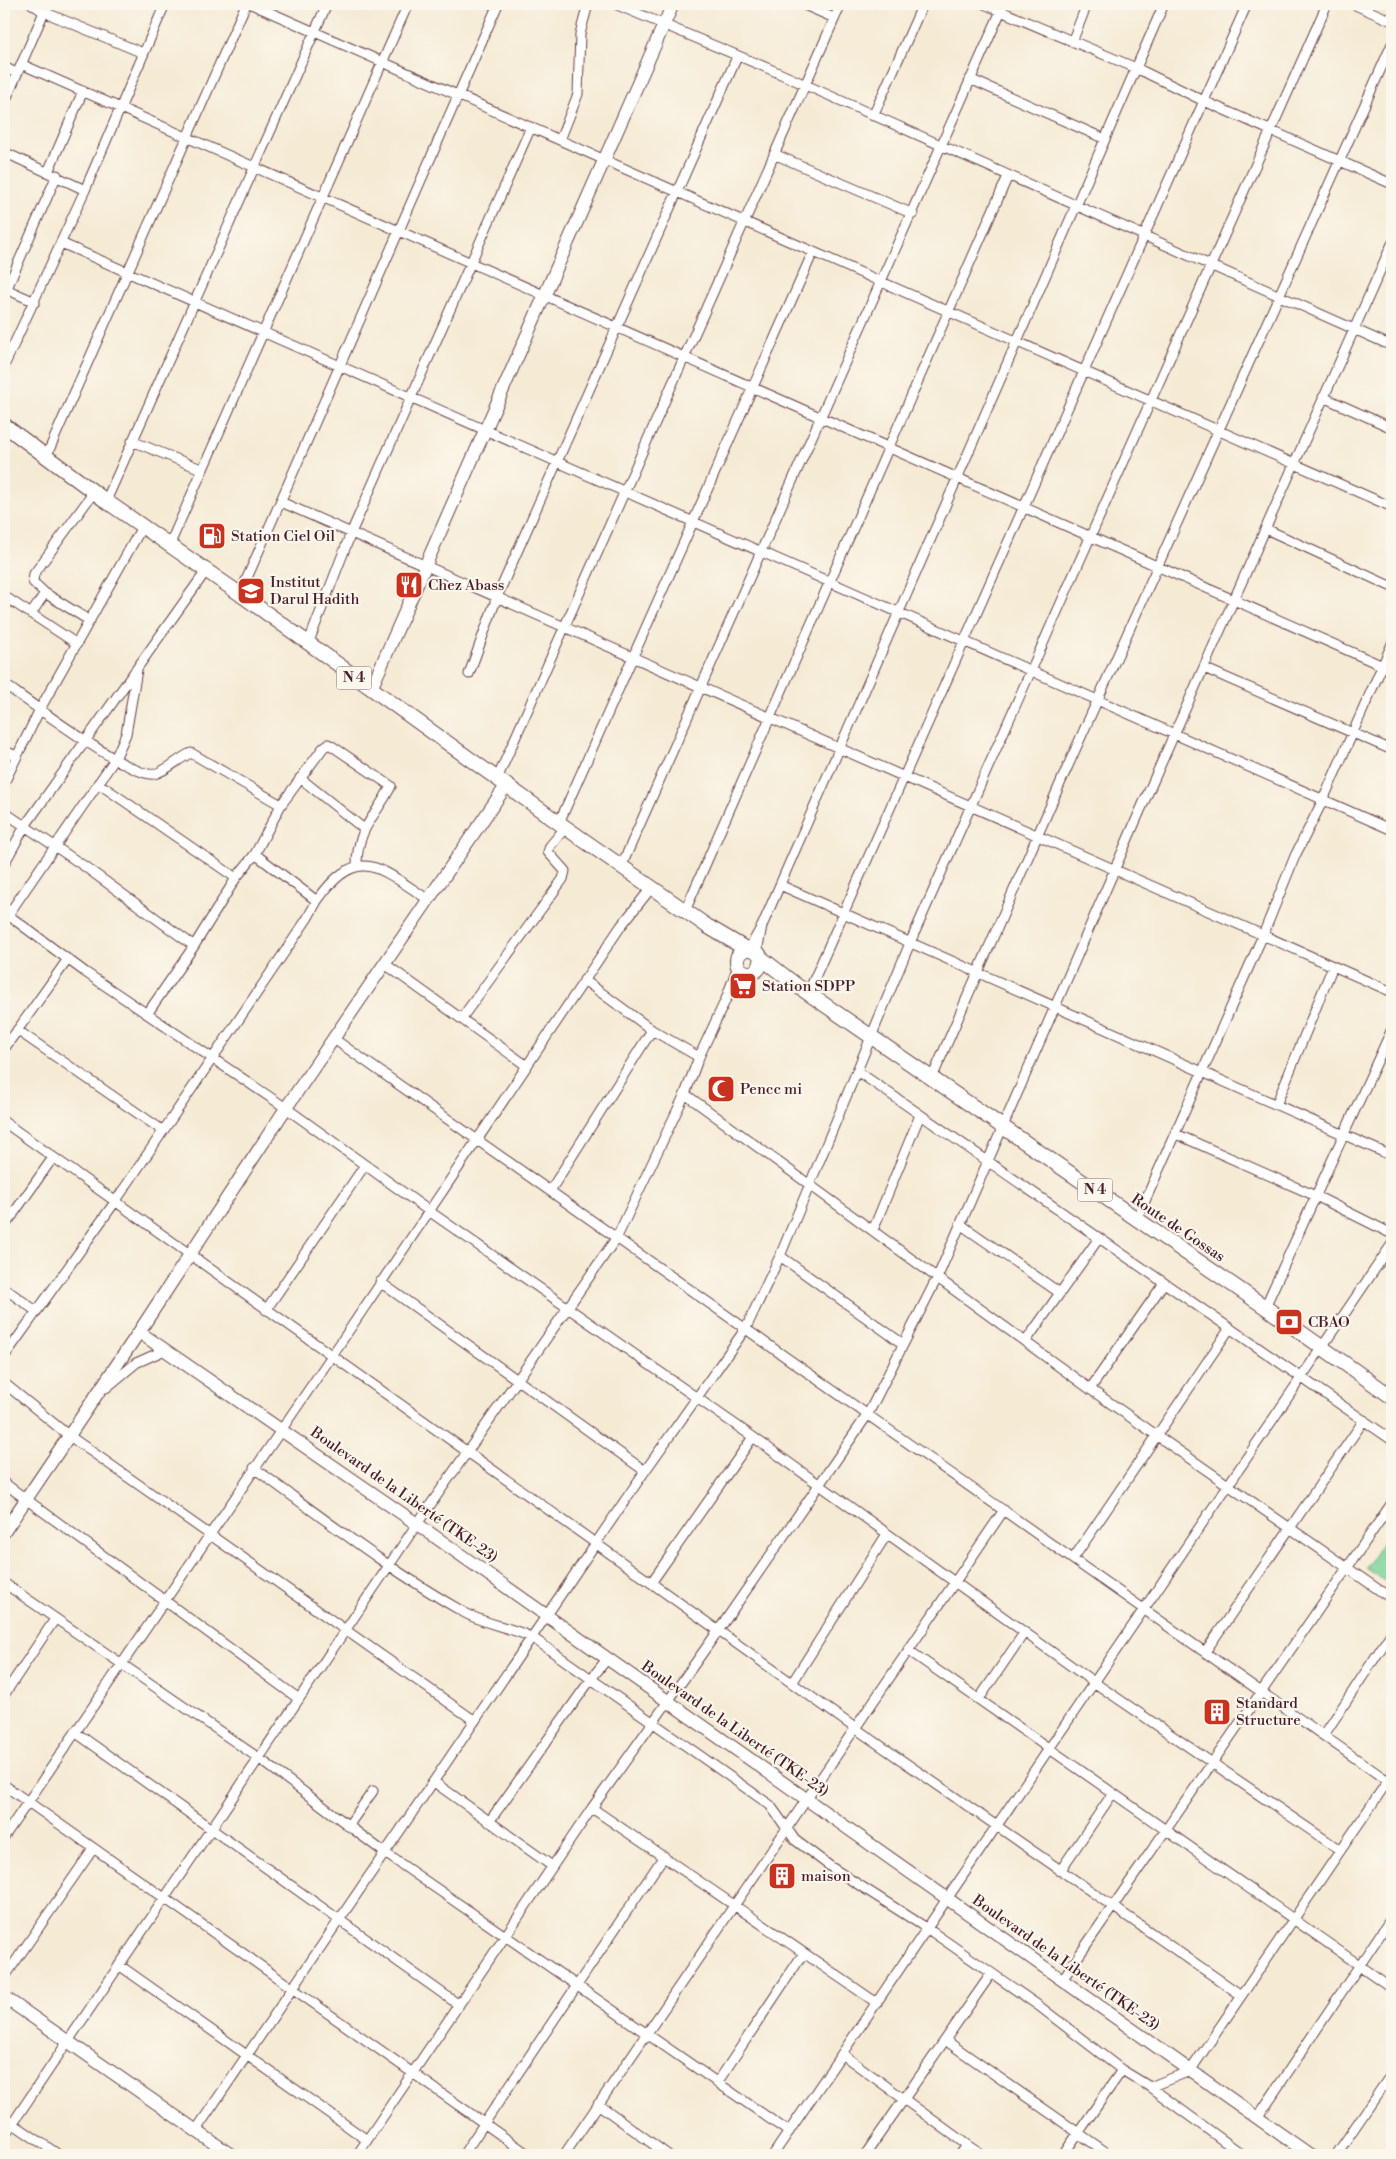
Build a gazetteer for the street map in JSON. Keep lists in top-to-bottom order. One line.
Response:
{"streets":{"main road":["N 4","Route de Gossas"],"street":["Boulevard de la Liberté (TKE-23)"]},"crossings":[["N 4","Route de Gossas"]],"places":{"fuel station":["Station Ciel Oil"],"restaurant":["Chez Abass"],"school or university":["Institut Darul Hadith"],"supermarket":["Station SDPP"],"mosque":["Pencc mi"],"bank":["CBAO"],"building":["Standard Structure","maison"]}}
